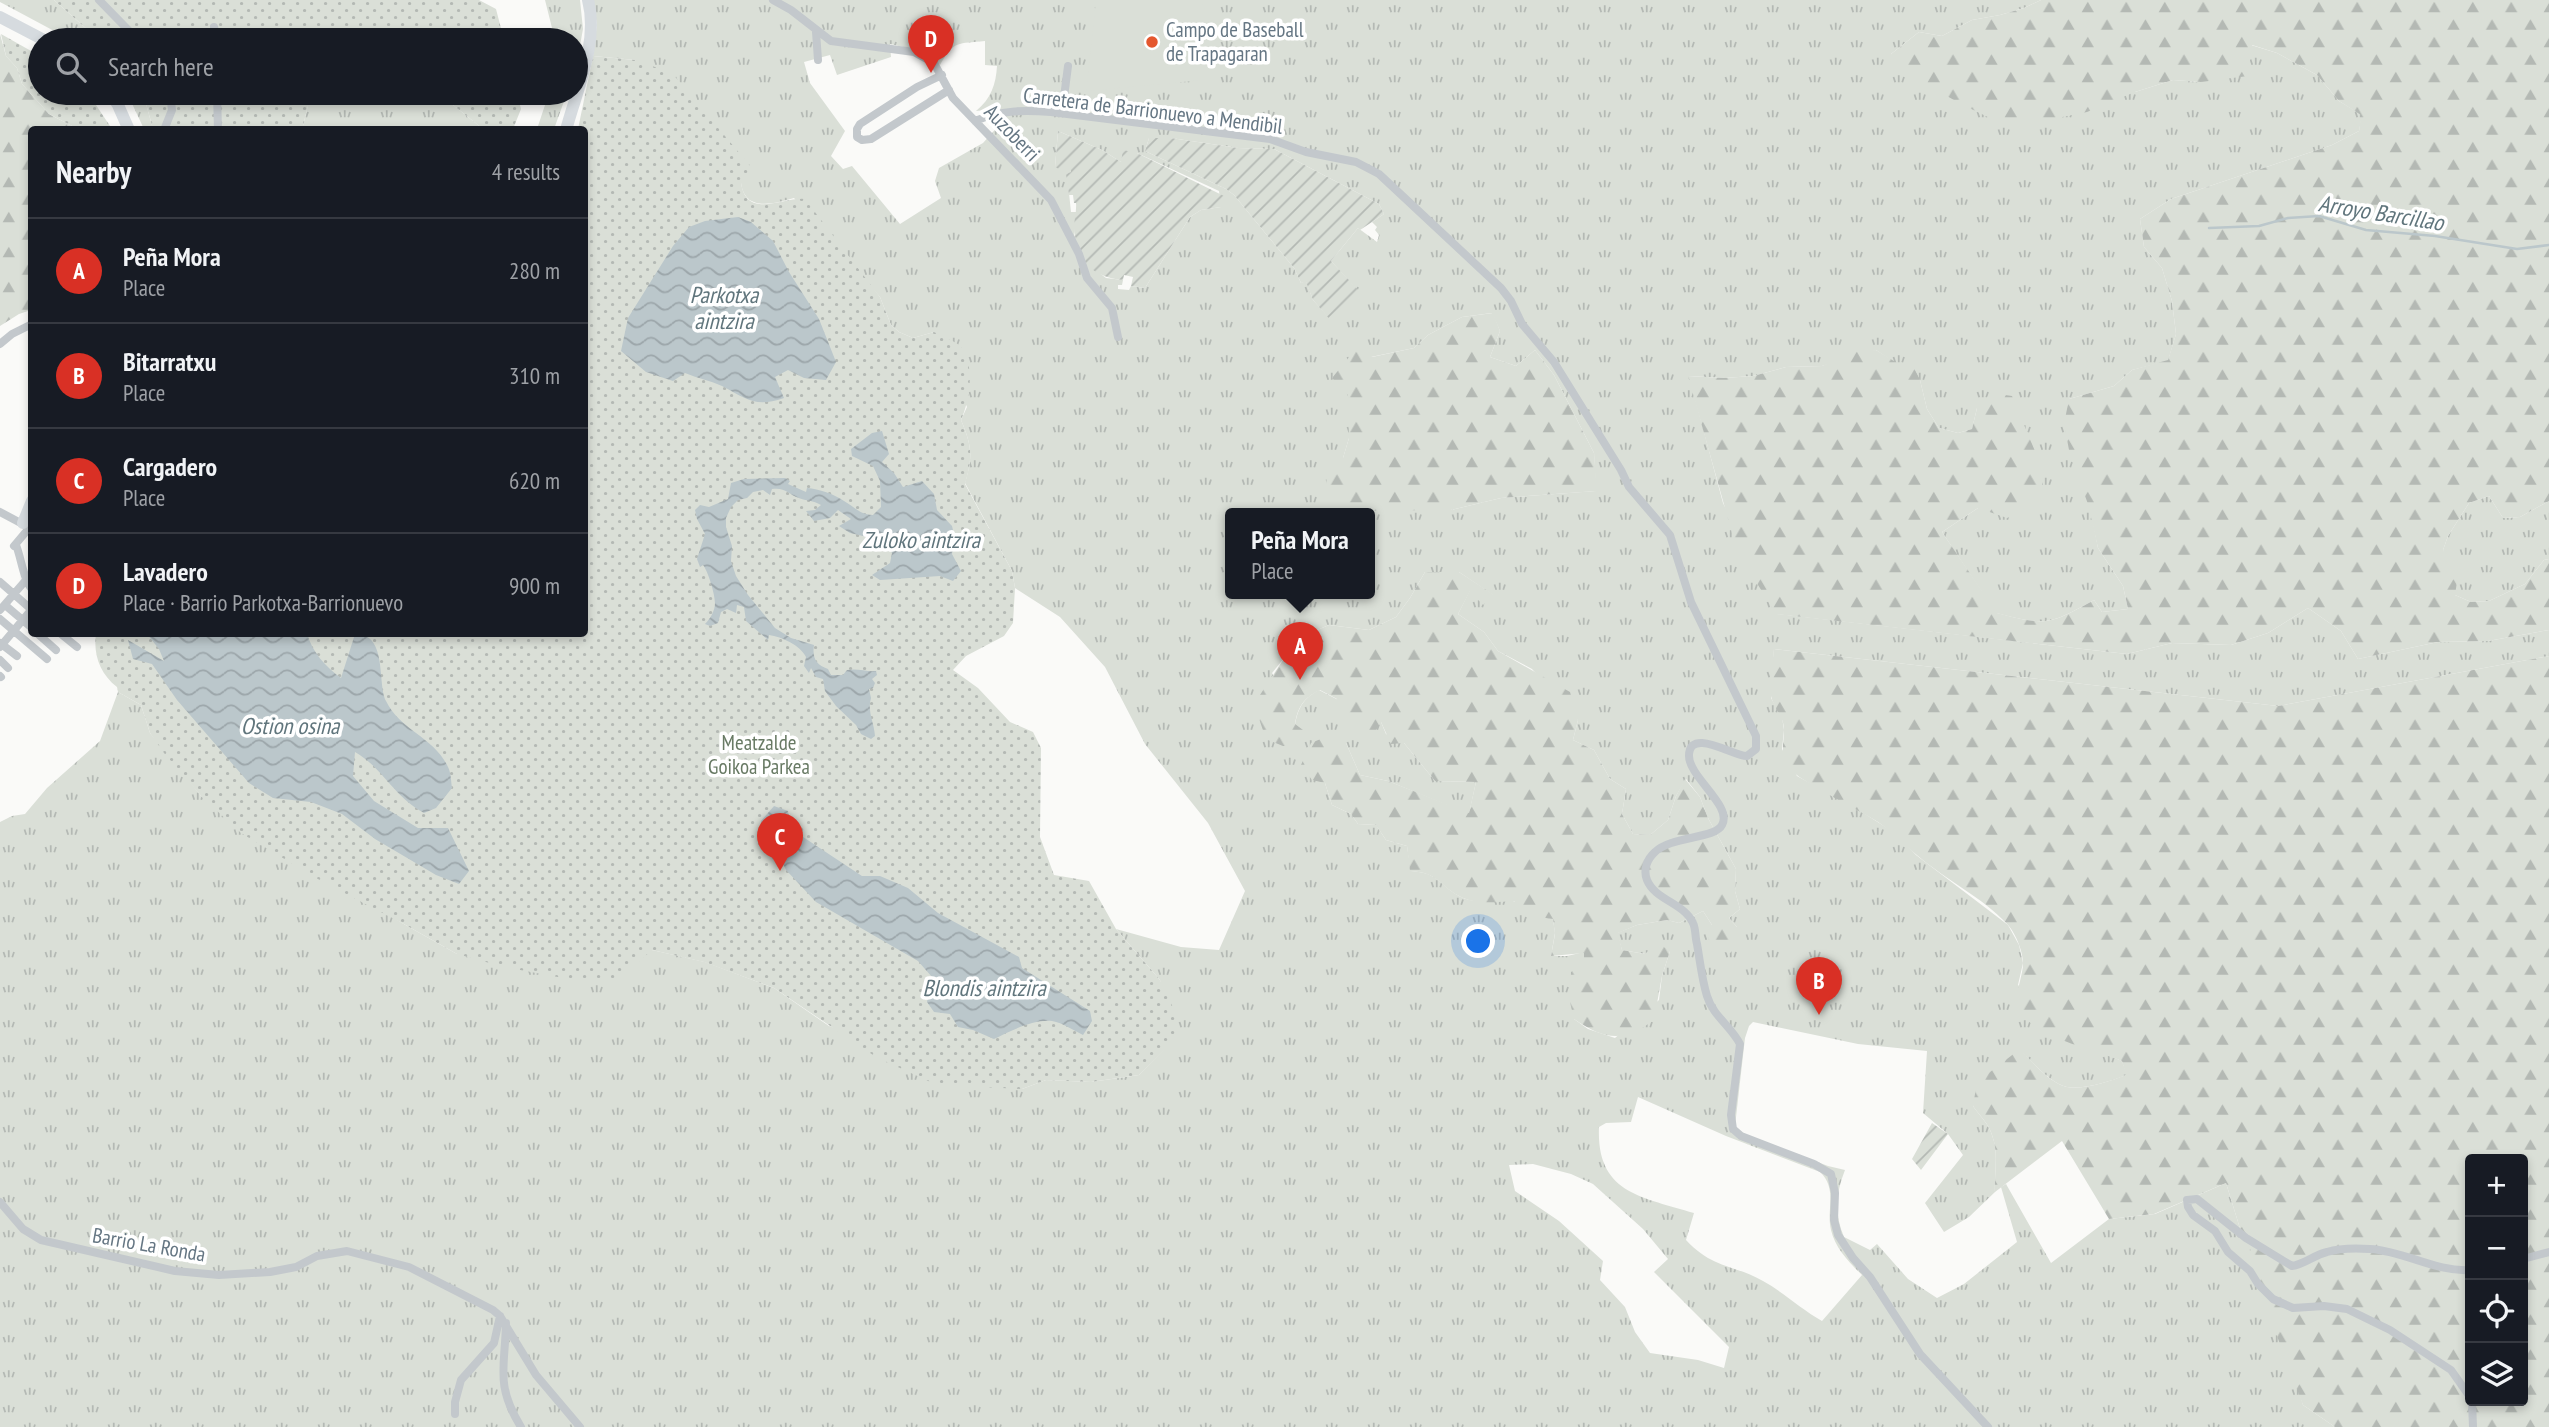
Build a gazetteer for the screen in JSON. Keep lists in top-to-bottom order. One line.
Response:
{"streets":{"street":["Carretera de Barrionuevo a Mendibil","Auzoberri","Barrio La Ronda"]},"crossings":[["Carretera de Barrionuevo a Mendibil","Auzoberri"]],"water":["Arroyo Barcillao","Parkotxa aintzira","Zuloko aintzira","Ostion osina","Blondis aintzira"],"parks":["Meatzalde Goikoa Parkea"],"places":["Campo de Baseball de Trapagaran"],"page":{"pins":["D","A","C","B"],"search":"Search here","heading":["Nearby","4 results"],"list":[{"mark":"A","name":"Peña Mora","note":"Place","value":"280 m"},{"mark":"B","name":"Bitarratxu","note":"Place","value":"310 m"},{"mark":"C","name":"Cargadero","note":"Place","value":"620 m"},{"mark":"D","name":"Lavadero","note":"Place · Barrio Parkotxa-Barrionuevo","value":"900 m"}],"popup":["Peña Mora","Place"],"map_buttons":["+","−"]}}
